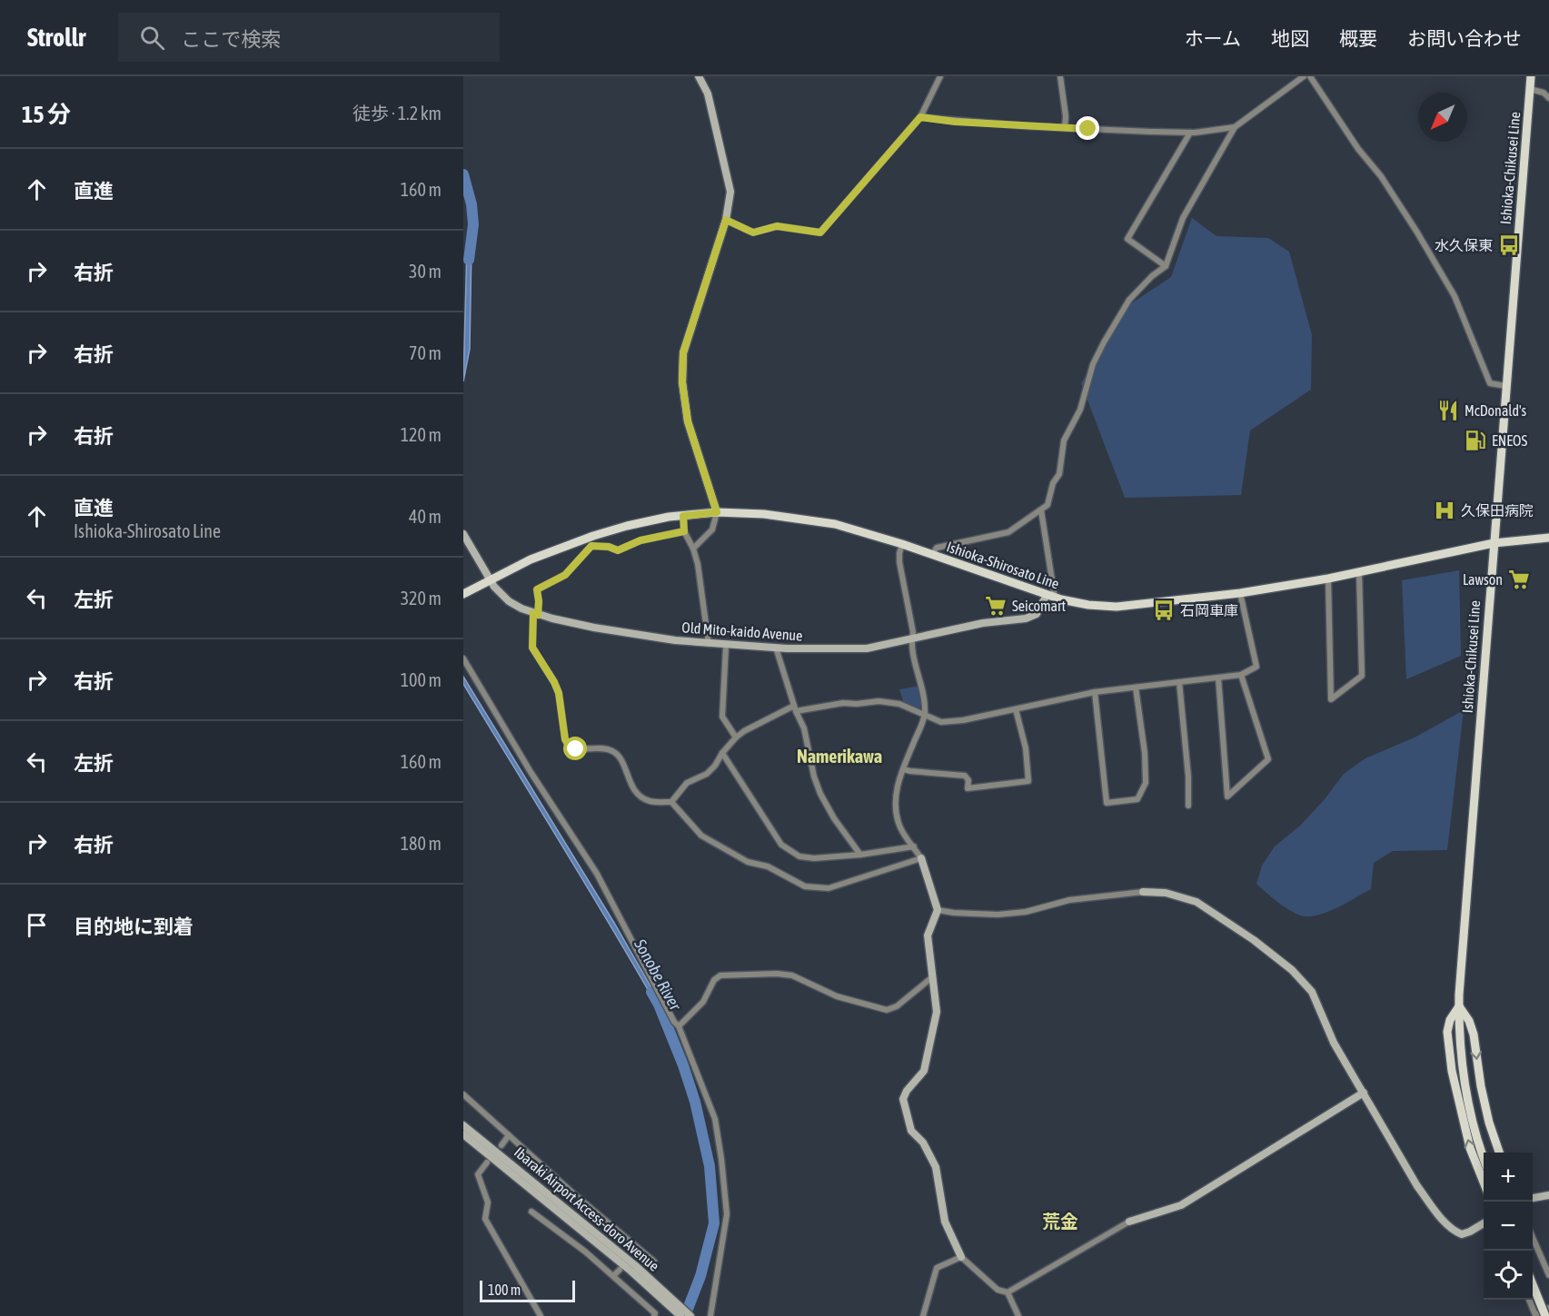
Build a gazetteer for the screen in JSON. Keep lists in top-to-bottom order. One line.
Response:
{"streets":{"main road":["Ishioka-Chikusei Line","Ishioka-Shirosato Line"],"street":["Old Mito-kaido Avenue","Ibaraki Airport Access-doro Avenue"]},"crossings":[["Ishioka-Chikusei Line","Ishioka-Shirosato Line"],["Ishioka-Shirosato Line","Old Mito-kaido Avenue"]],"districts":["Namerikawa","荒金"],"water":["Sonobe River"],"places":{"bus stop":["水久保東","石岡車庫"],"restaurant":["McDonald's"],"fuel station":["ENEOS"],"hospital":["久保田病院"],"supermarket":["Lawson","Seicomart"]},"scale_bar":"100 m","north":"bottom left","page":{"header":"Strollr","search":"ここで検索","nav":["ホーム","地図","概要","お問い合わせ"],"heading":["15 分","徒歩 · 1.2 km"],"list":[["直進","160 m"],["右折","30 m"],["右折","70 m"],["右折","120 m"],["直進","Ishioka-Shirosato Line","40 m"],["左折","320 m"],["右折","100 m"],["左折","160 m"],["右折","180 m"],"目的地に到着"],"map_buttons":["+","−"],"scale":"100 m"}}
